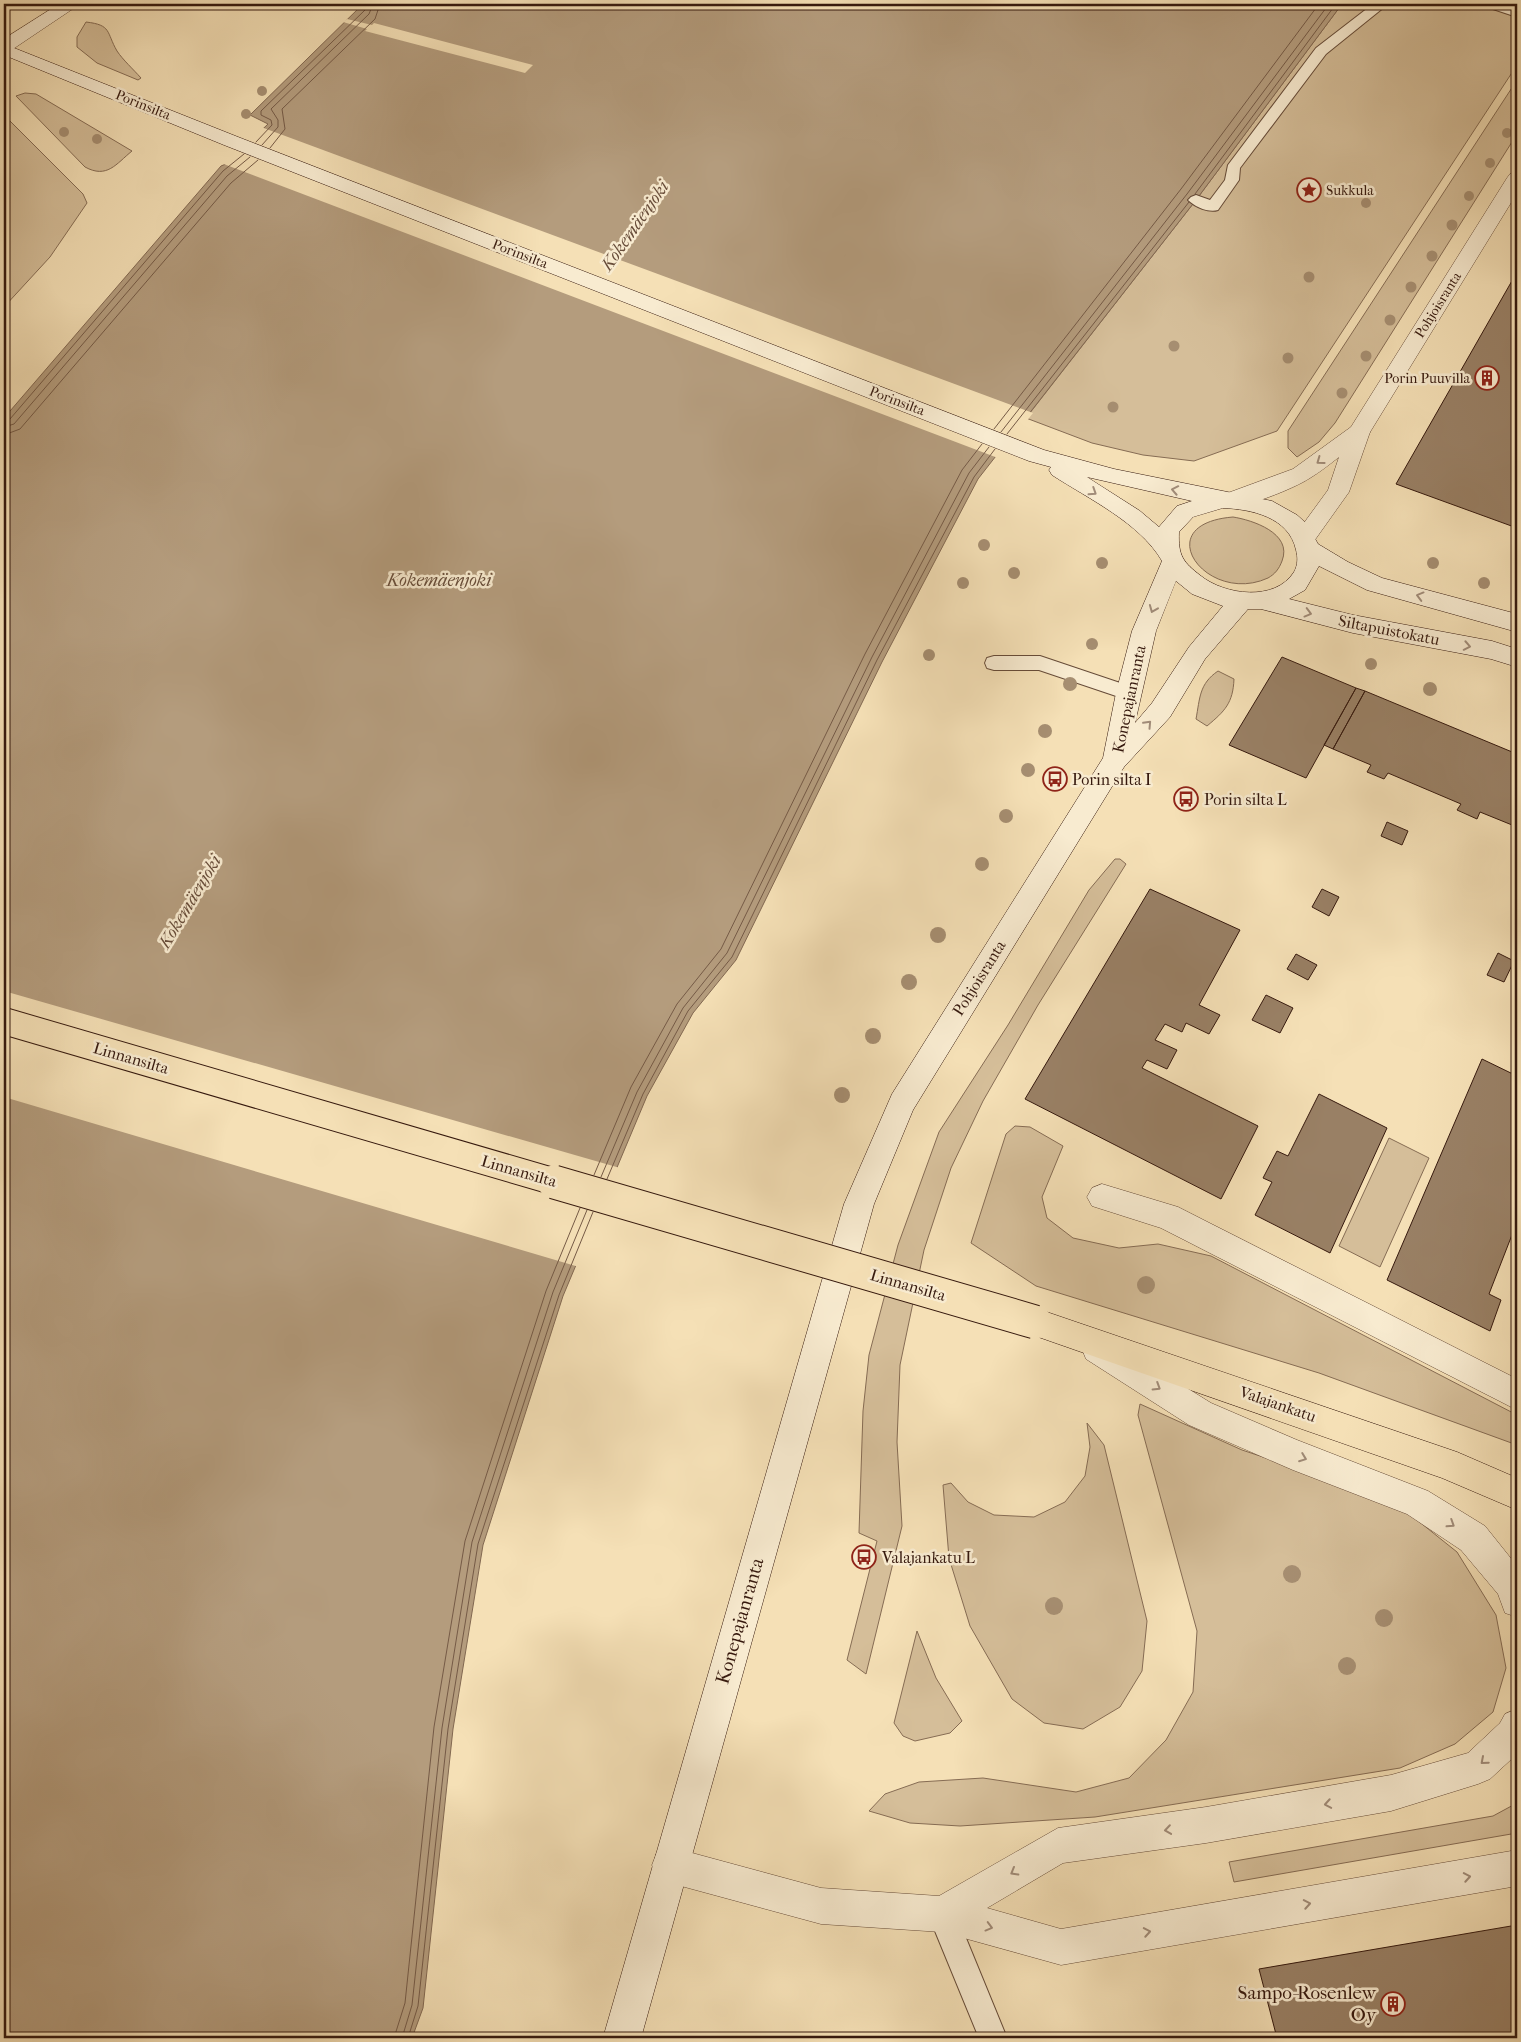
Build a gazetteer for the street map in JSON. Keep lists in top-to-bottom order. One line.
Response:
{"streets":{"main road":["Porinsilta","Pohjoisranta","Siltapuistokatu","Konepajanranta","Linnansilta","Valajankatu"]},"crossings":[["Porinsilta","Pohjoisranta"],["Porinsilta","Siltapuistokatu"],["Porinsilta","Konepajanranta"],["Pohjoisranta","Siltapuistokatu"],["Pohjoisranta","Konepajanranta"],["Siltapuistokatu","Konepajanranta"],["Linnansilta","Valajankatu"]],"water":["Kokemäenjoki"],"places":{"place":["Sukkula"],"building":["Porin Puuvilla","Sampo-Rosenlew Oy"],"bus stop":["Porin silta I","Porin silta L","Valajankatu L"]}}
